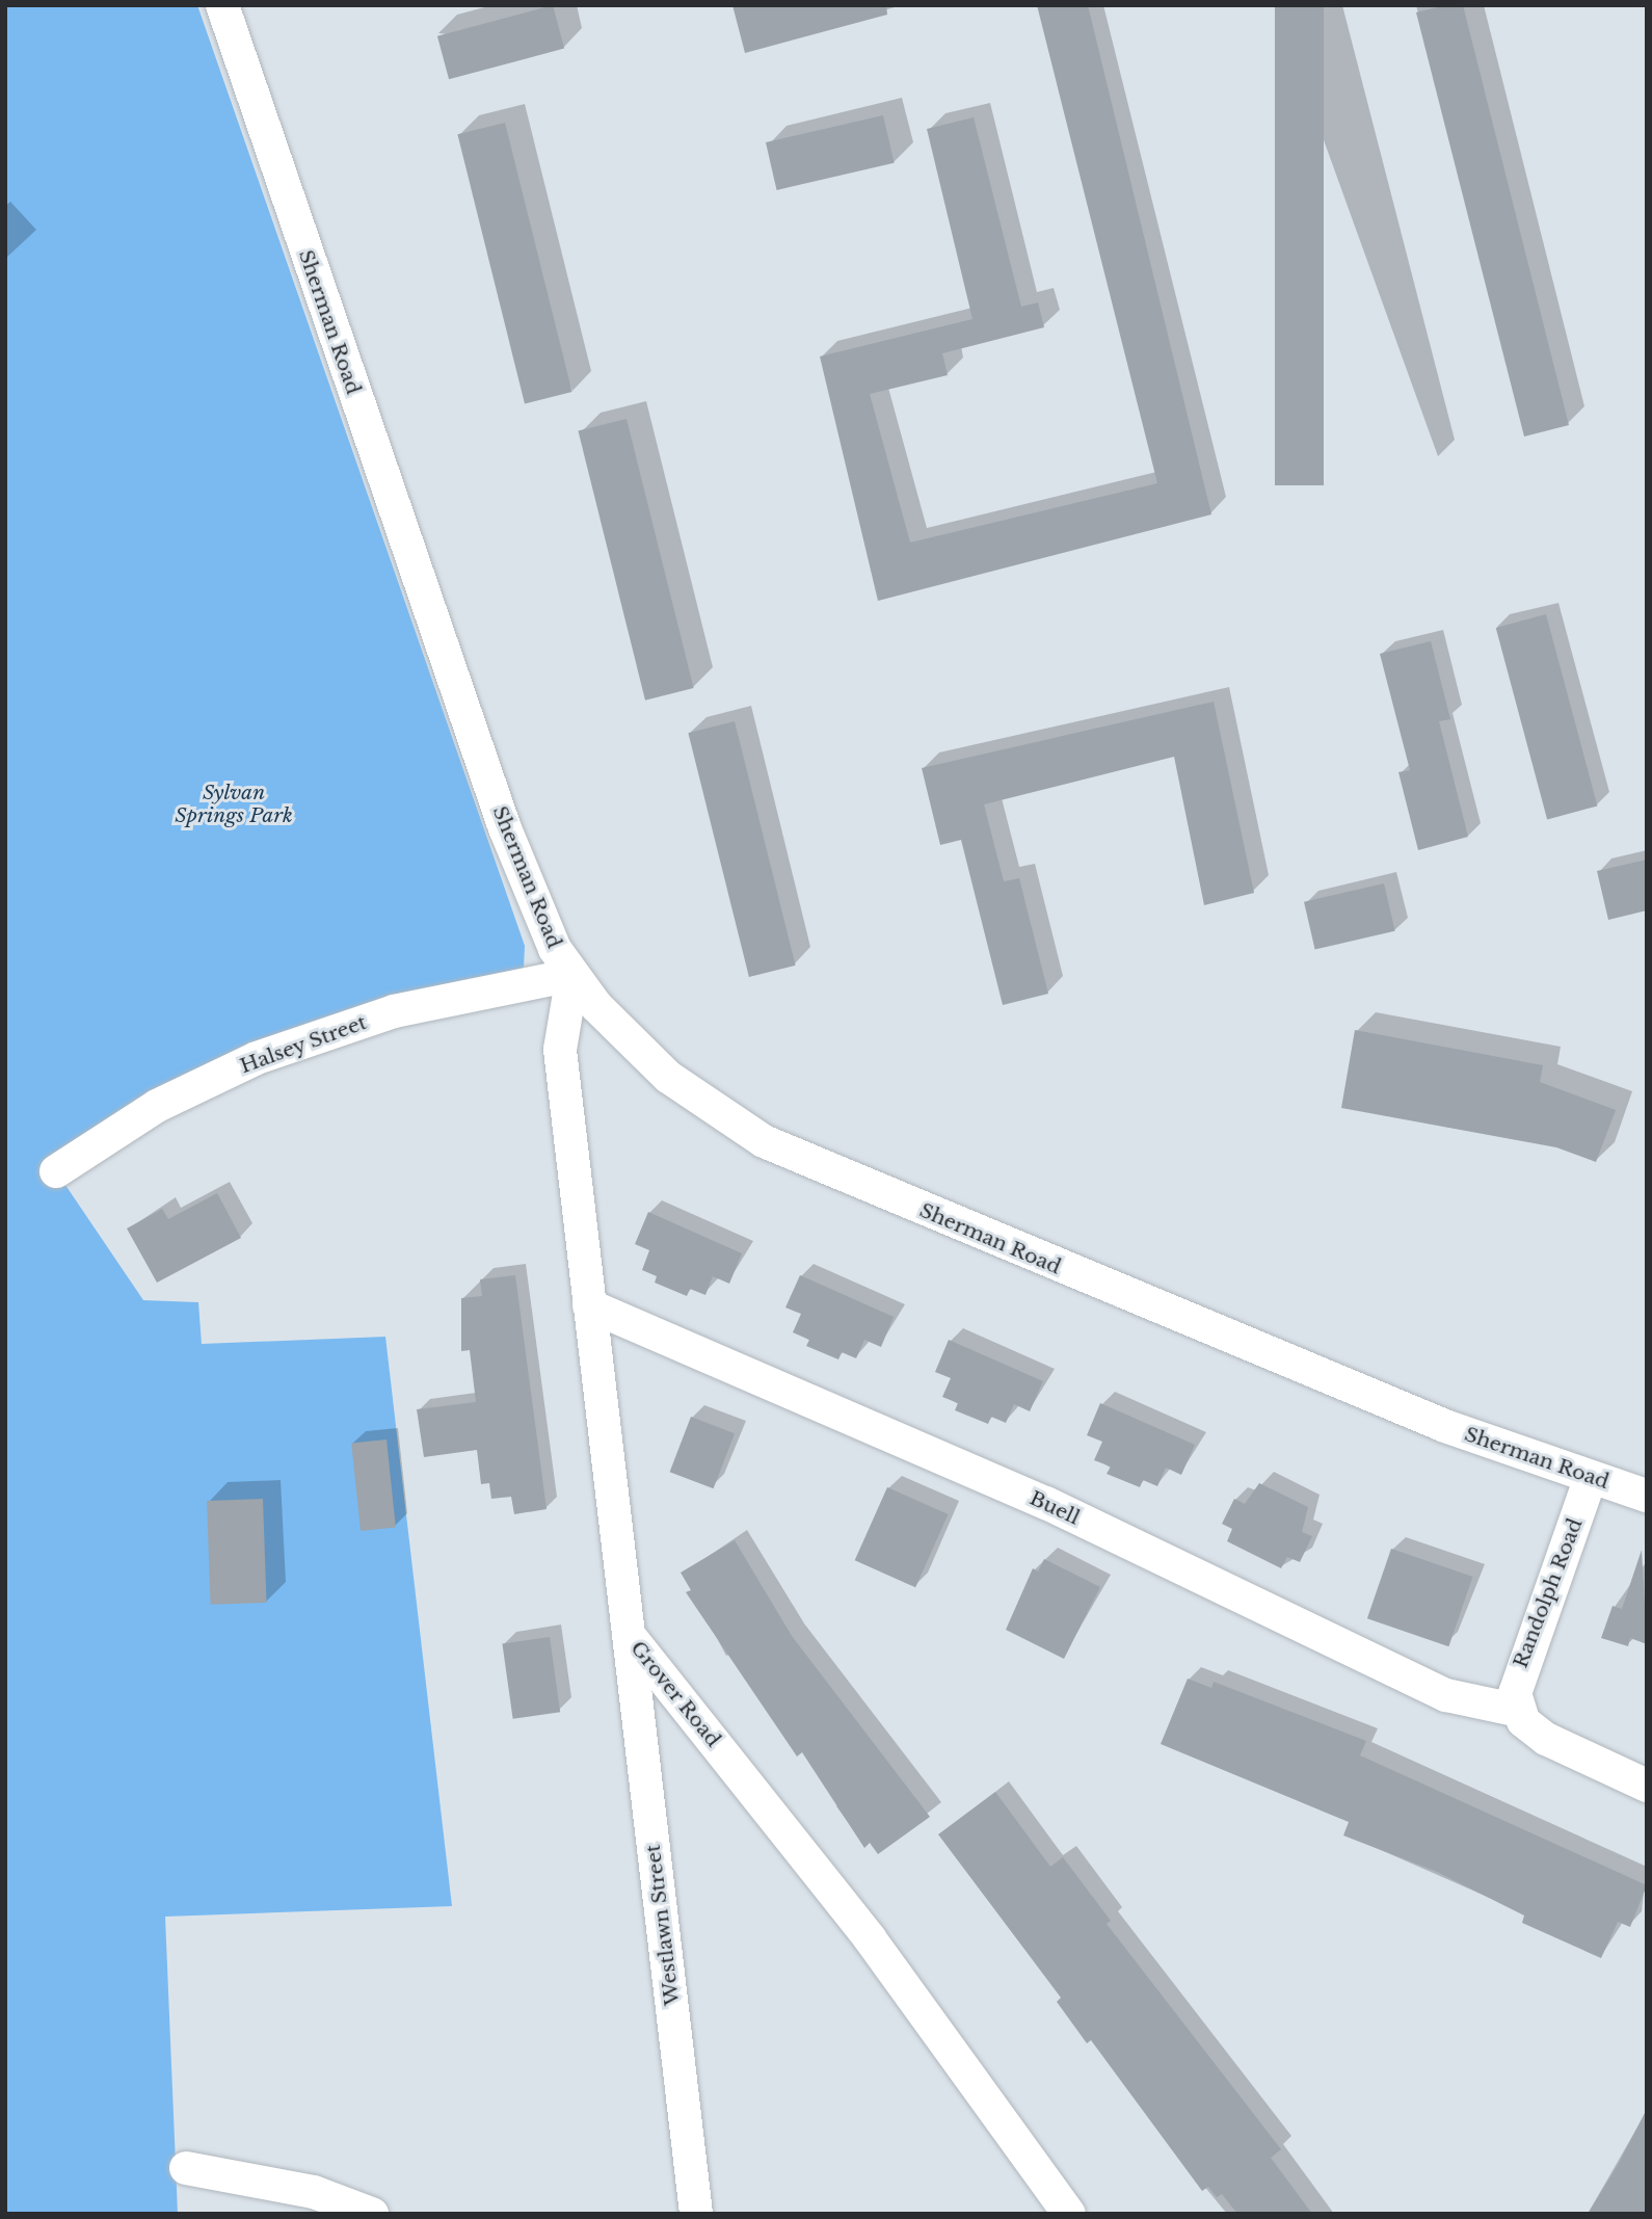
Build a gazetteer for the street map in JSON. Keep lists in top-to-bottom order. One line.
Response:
{"streets":{"street":["Sherman Road","Halsey Street","Buell","Randolph Road","Grover Road","Westlawn Street"]},"crossings":[["Sherman Road","Halsey Street"],["Sherman Road","Randolph Road"],["Sherman Road","Grover Road"],["Halsey Street","Grover Road"],["Buell","Randolph Road"],["Buell","Grover Road"],["Grover Road","Westlawn Street"]],"parks":["Sylvan Springs Park"]}
